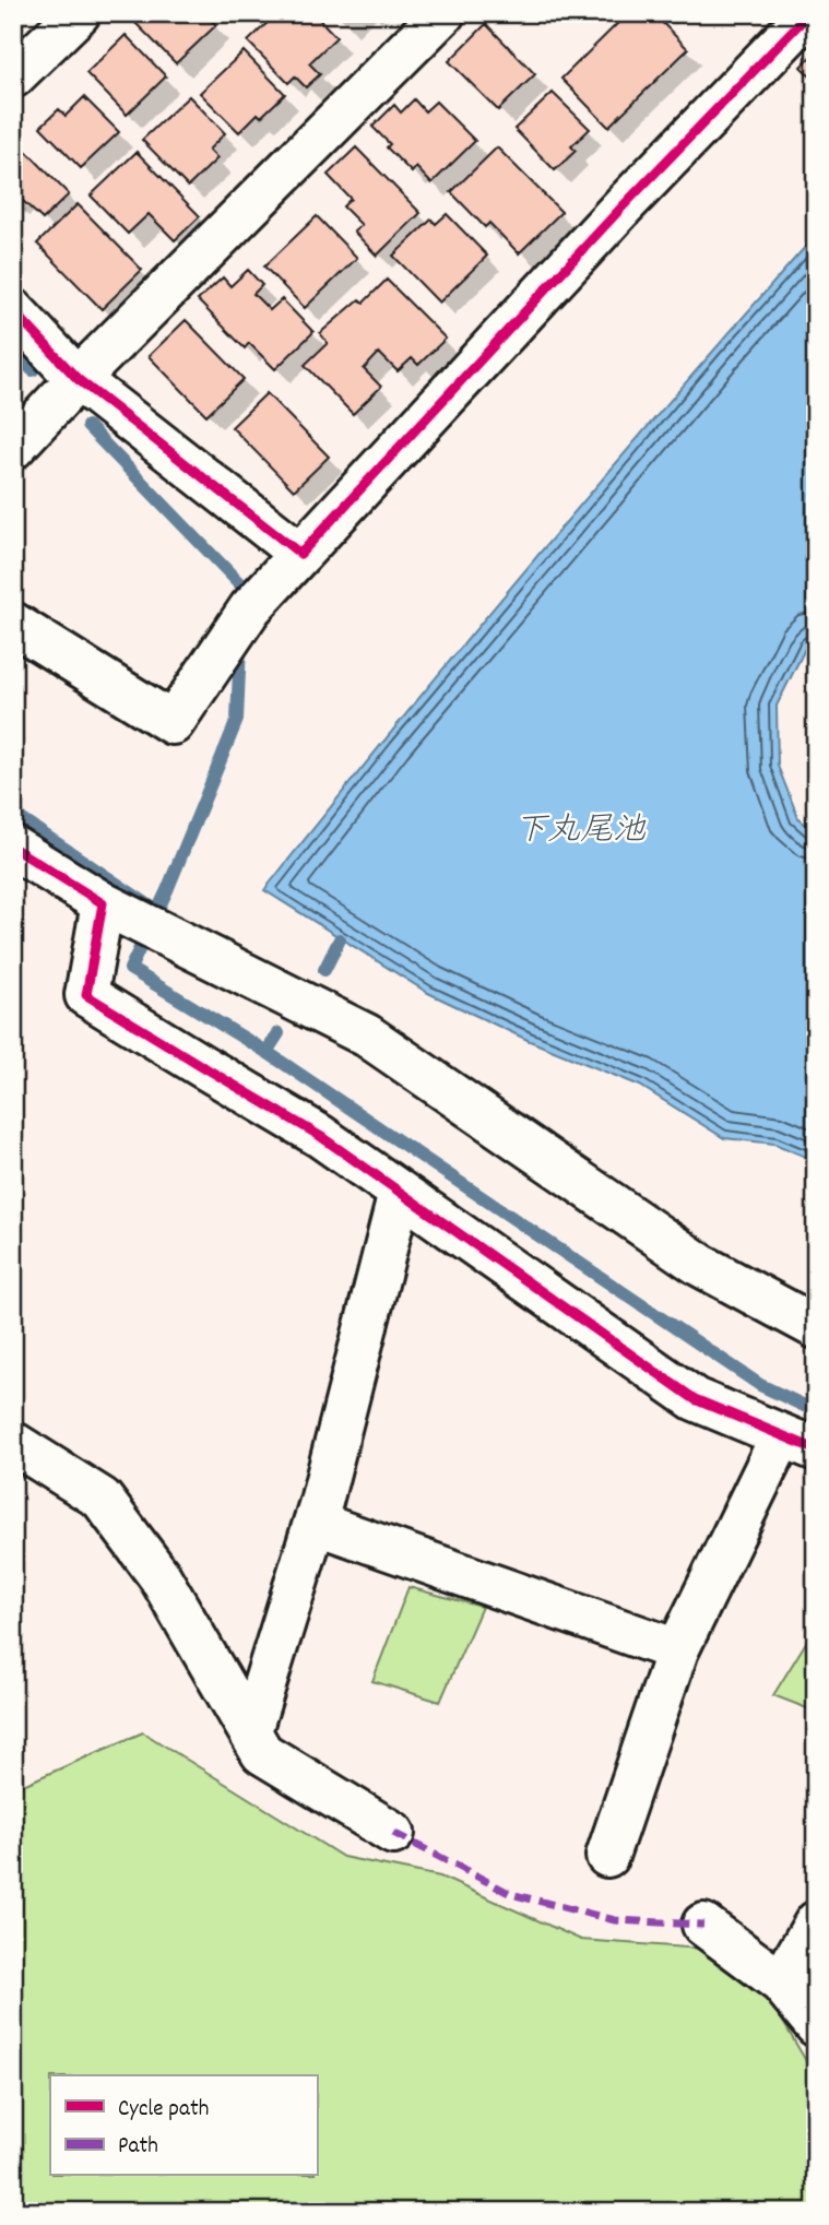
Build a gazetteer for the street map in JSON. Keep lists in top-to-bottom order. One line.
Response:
{"water":["下丸尾池"],"legend":["Cycle path","Path"]}
